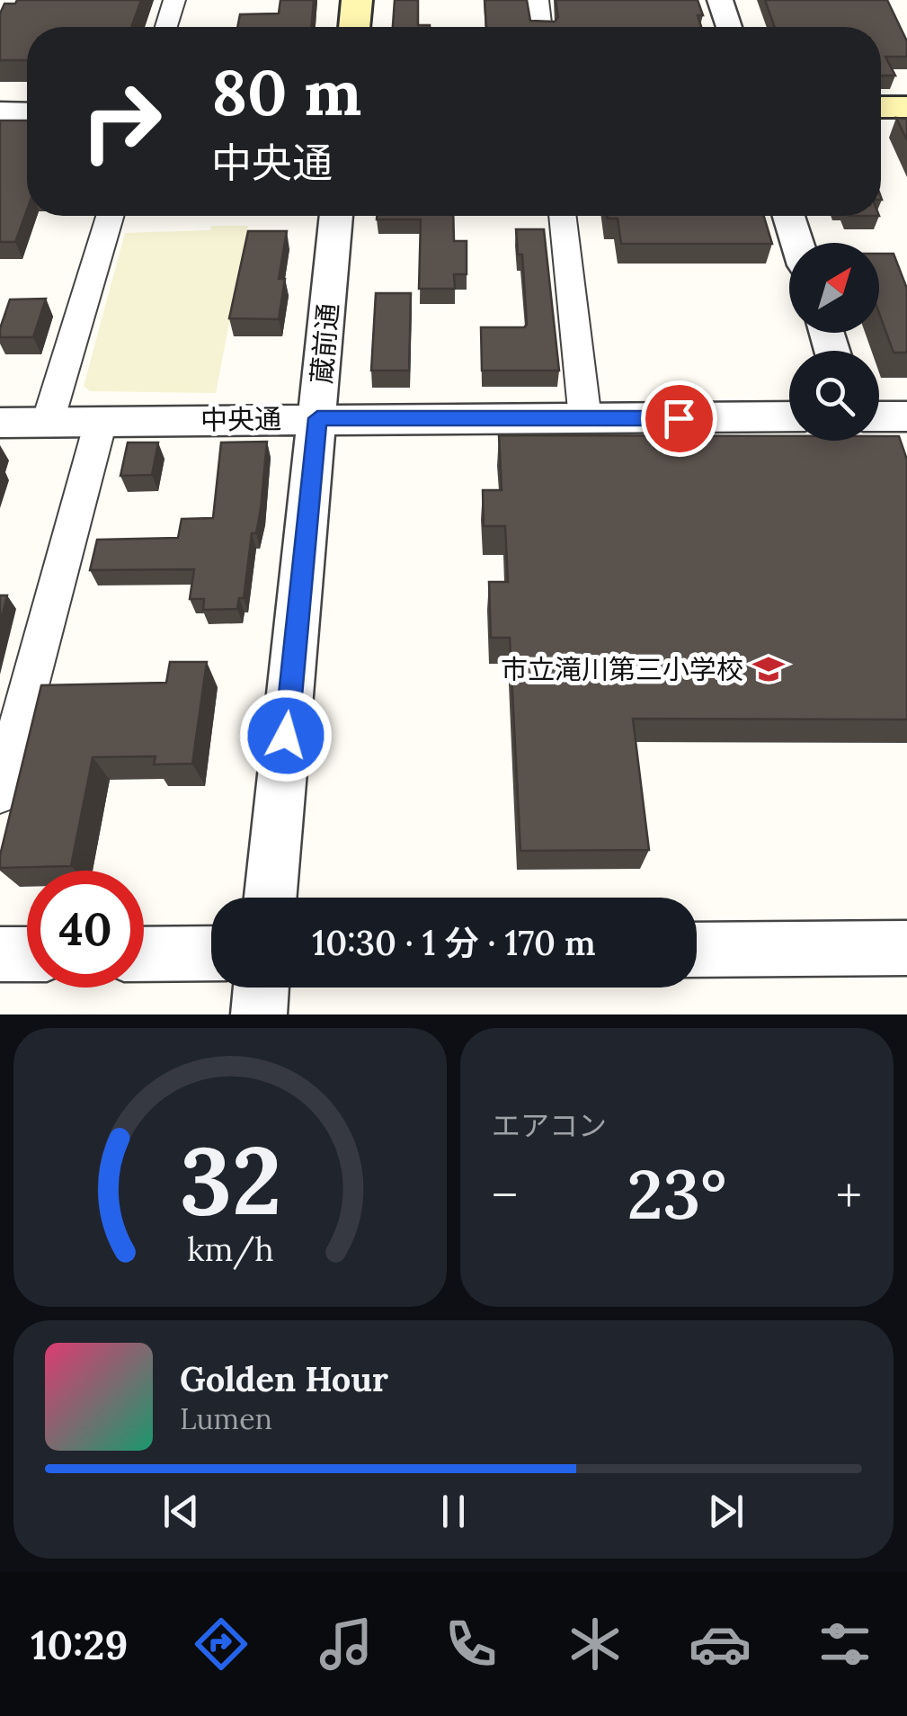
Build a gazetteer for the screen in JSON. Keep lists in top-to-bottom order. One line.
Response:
{"streets":{"street":["蔵前通","中央通"]},"crossings":[["蔵前通","中央通"]],"places":{"school or university":["市立滝川第三小学校"]},"north":"top right","page":{"turn":["80 m","中央通"],"limit":"40","trip":"10:30 · 1 分 · 170 m","tile":"エアコン","heat":["−","23°","+"],"song":["Golden Hour","Lumen"],"tabs":"10:29","gauge":["32","km/h"]}}
